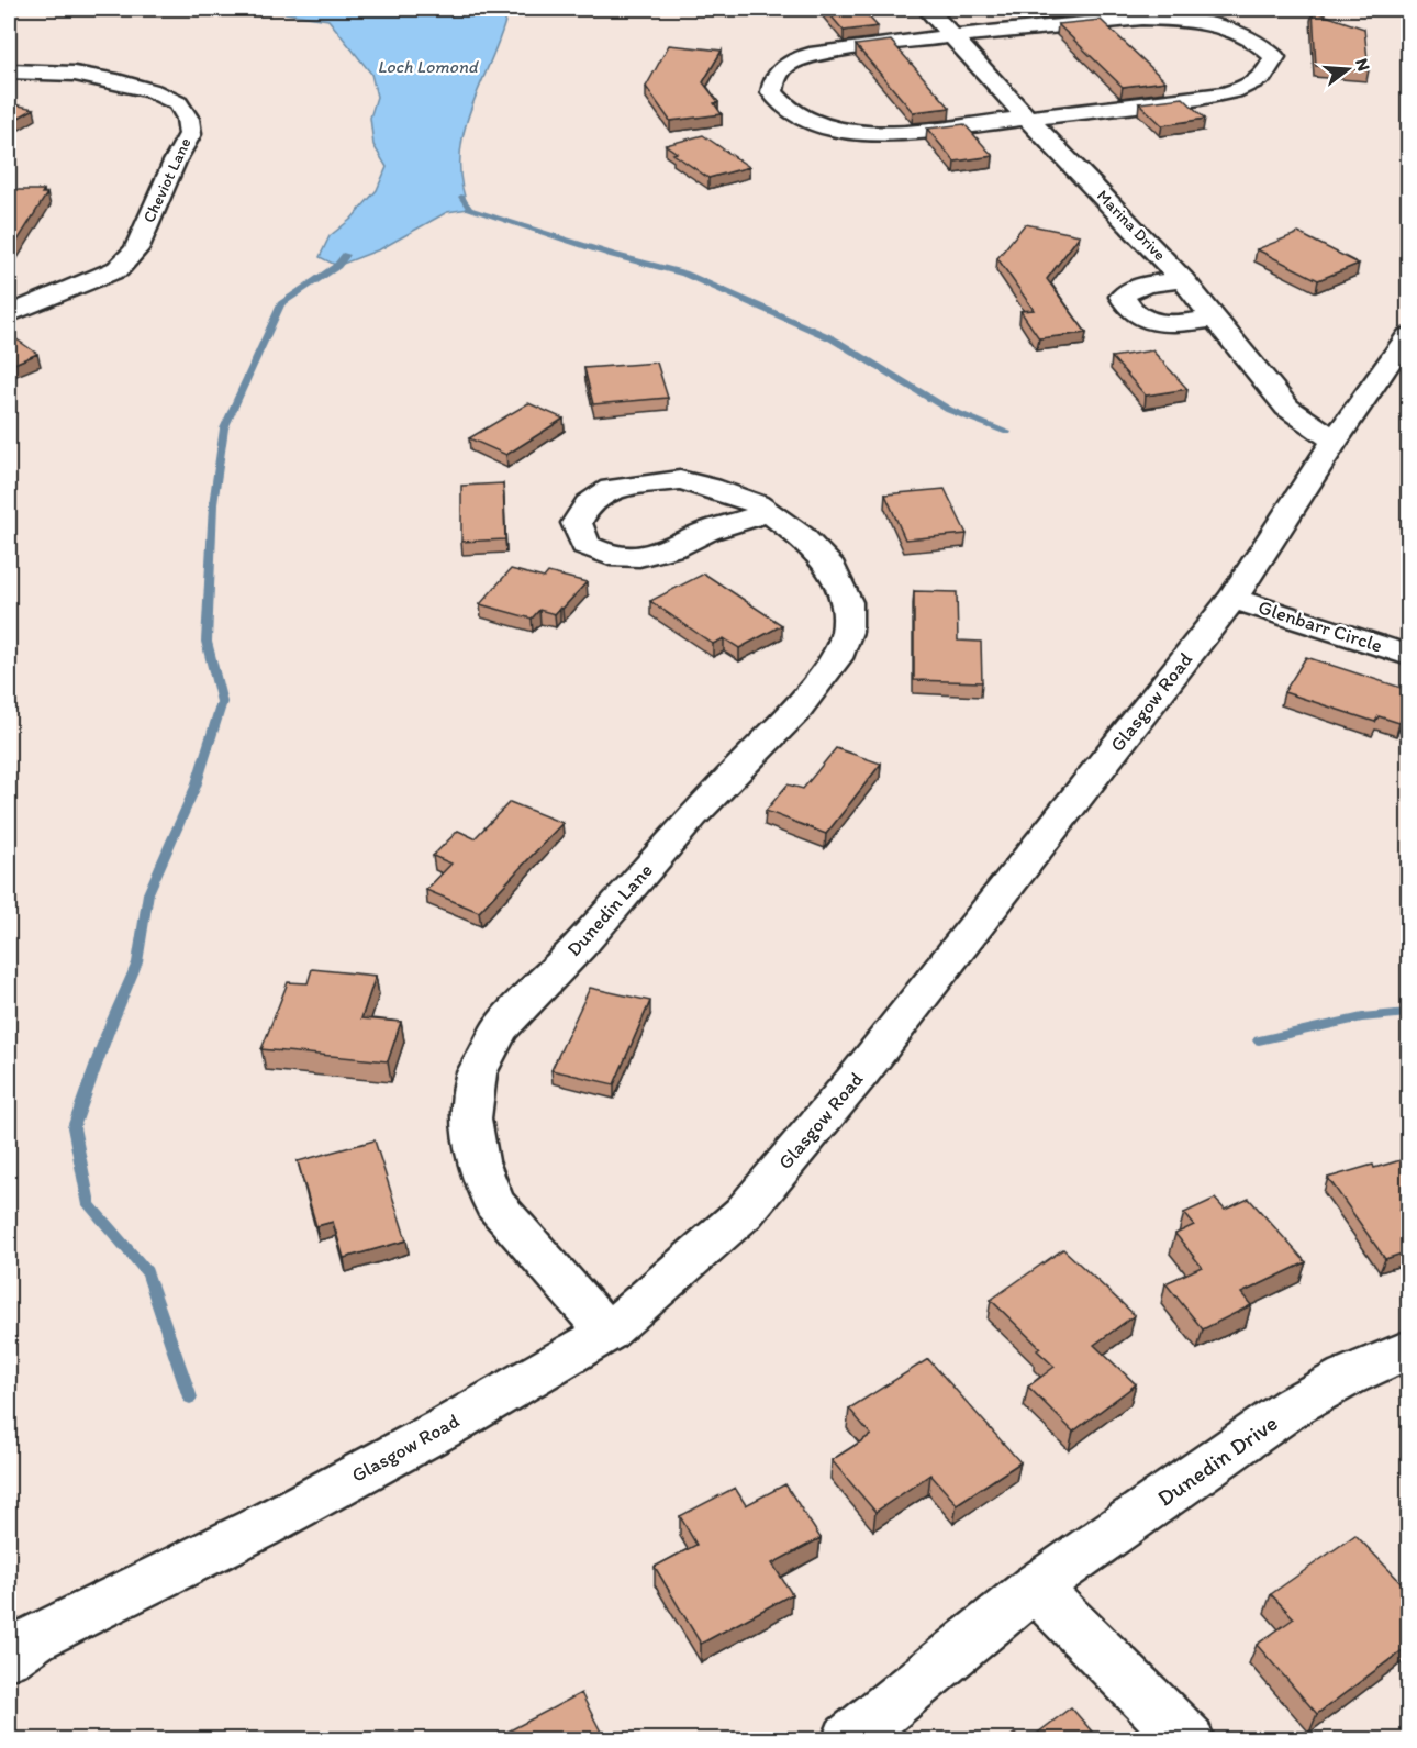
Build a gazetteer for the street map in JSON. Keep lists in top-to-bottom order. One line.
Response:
{"streets":{"street":["Cheviot Lane","Marina Drive","Glenbarr Circle","Glasgow Road","Dunedin Lane","Dunedin Drive"]},"crossings":[["Marina Drive","Glasgow Road"],["Glenbarr Circle","Glasgow Road"],["Glasgow Road","Dunedin Lane"]],"water":["Loch Lomond"],"north":"right"}
